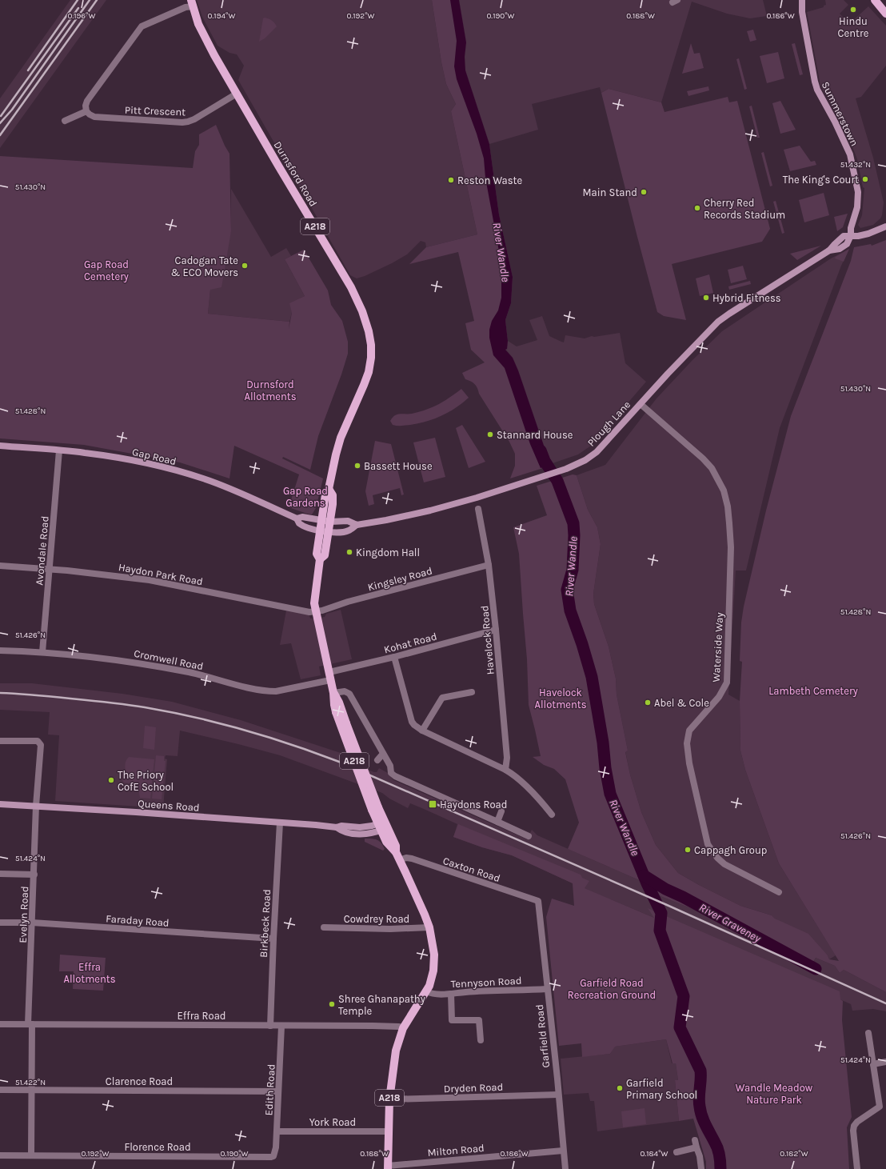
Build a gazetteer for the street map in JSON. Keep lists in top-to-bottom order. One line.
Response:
{"streets":{"main road":["Summerstown","Durnsford Road","A218","Plough Lane","Gap Road","Queens Road"],"street":["Pitt Crescent","Avondale Road","Haydon Park Road","Kingsley Road","Havelock Road","Kohat Road","Waterside Way","Cromwell Road","Caxton Road","Evelyn Road","Cowdrey Road","Faraday Road","Birkbeck Road","Tennyson Road","Effra Road","Garfield Road","Clarence Road","Dryden Road","Edith Road","York Road","Florence Road","Milton Road"]},"crossings":[["Pitt Crescent","Durnsford Road"],["Summerstown","Plough Lane"],["Durnsford Road","A218"],["Durnsford Road","Plough Lane"],["Durnsford Road","Gap Road"],["A218","Plough Lane"],["A218","Haydon Park Road"],["A218","Kingsley Road"],["A218","Kohat Road"],["A218","Cromwell Road"],["A218","Queens Road"],["A218","Caxton Road"],["A218","Cowdrey Road"],["A218","Tennyson Road"],["A218","Effra Road"],["A218","Dryden Road"],["A218","York Road"],["A218","Milton Road"],["Plough Lane","Gap Road"],["Plough Lane","Waterside Way"],["Gap Road","Avondale Road"],["Avondale Road","Haydon Park Road"],["Avondale Road","Cromwell Road"],["Haydon Park Road","Kingsley Road"],["Kingsley Road","Havelock Road"],["Havelock Road","Kohat Road"],["Kohat Road","Cromwell Road"],["Queens Road","Evelyn Road"],["Queens Road","Birkbeck Road"],["Caxton Road","Garfield Road"],["Evelyn Road","Faraday Road"],["Evelyn Road","Effra Road"],["Evelyn Road","Clarence Road"],["Evelyn Road","Florence Road"],["Faraday Road","Birkbeck Road"],["Birkbeck Road","Effra Road"],["Tennyson Road","Garfield Road"],["Effra Road","Edith Road"],["Garfield Road","Dryden Road"],["Garfield Road","Milton Road"],["Clarence Road","Edith Road"],["Edith Road","York Road"],["Edith Road","Florence Road"]],"water":["River Wandle","River Graveney"],"parks":["Gap Road Cemetery","Durnsford Allotments","Gap Road Gardens","Lambeth Cemetery","Havelock Allotments","Effra Allotments","Garfield Road Recreation Ground","Wandle Meadow Nature Park"],"places":{"other":["Hindu Centre","The King's Court","Reston Waste","Main Stand","Cherry Red Records Stadium","Cadogan Tate & ECO Movers","Hybrid Fitness","Stannard House","Bassett House","Kingdom Hall","Abel & Cole","The Priory CofE School","Cappagh Group","Shree Ghanapathy Temple","Garfield Primary School"],"transit":["Haydons Road"]},"coordinates":["0.196°W","0.194°W","0.192°W","0.190°W","0.188°W","0.186°W","51.432°N","51.430°N","51.428°N","51.426°N","51.424°N","51.422°N","0.184°W","0.182°W"]}
